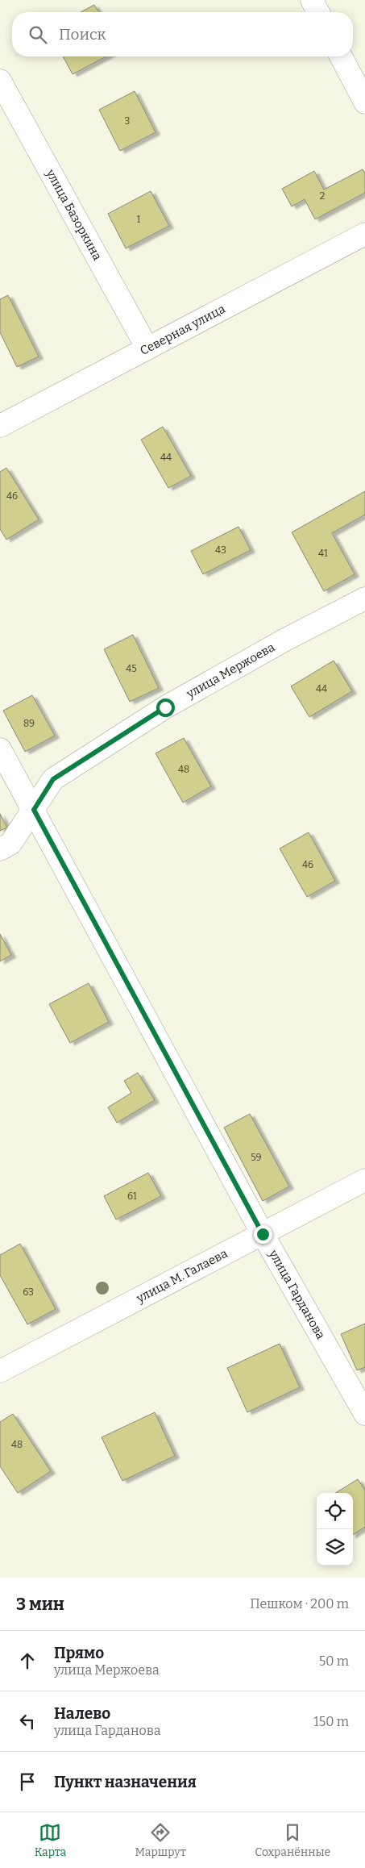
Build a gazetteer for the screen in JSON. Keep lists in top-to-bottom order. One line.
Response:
{"streets":{"street":["улица Базоркина","Северная улица","улица Мержоева","улица М. Галаева","улица Гарданова"]},"crossings":[["улица Базоркина","Северная улица"],["улица Мержоева","улица Гарданова"],["улица М. Галаева","улица Гарданова"]],"house_numbers":["3","2","1","44","46","43","41","45","44","89","48","46","59","61","63","48"],"page":{"search":"Поиск","heading":["3 мин","Пешком · 200 m"],"list":[["Прямо","улица Мержоева","50 m"],["Налево","улица Гарданова","150 m"],"Пункт назначения"],"nav":["Карта","Маршрут","Сохранённые"]}}
